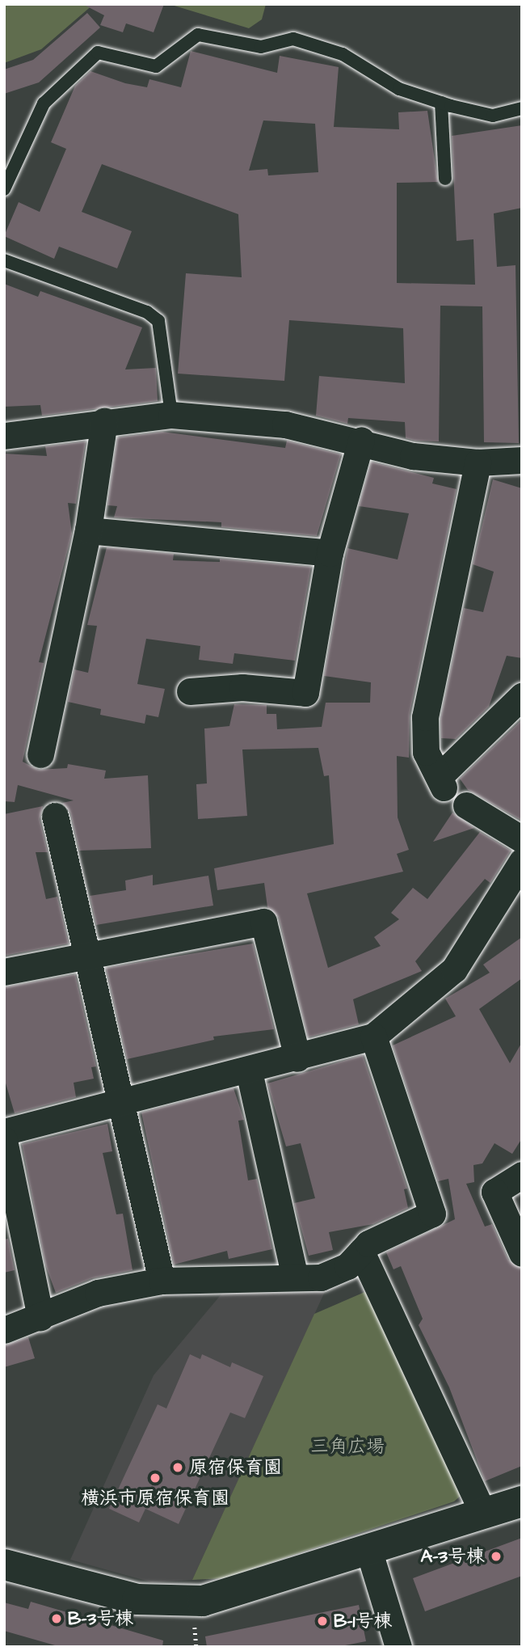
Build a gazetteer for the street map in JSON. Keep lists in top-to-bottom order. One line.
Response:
{"parks":["三角広場"],"places":["原宿保育園","横浜市原宿保育園","A-3号棟","B-3号棟","B-1号棟"]}
